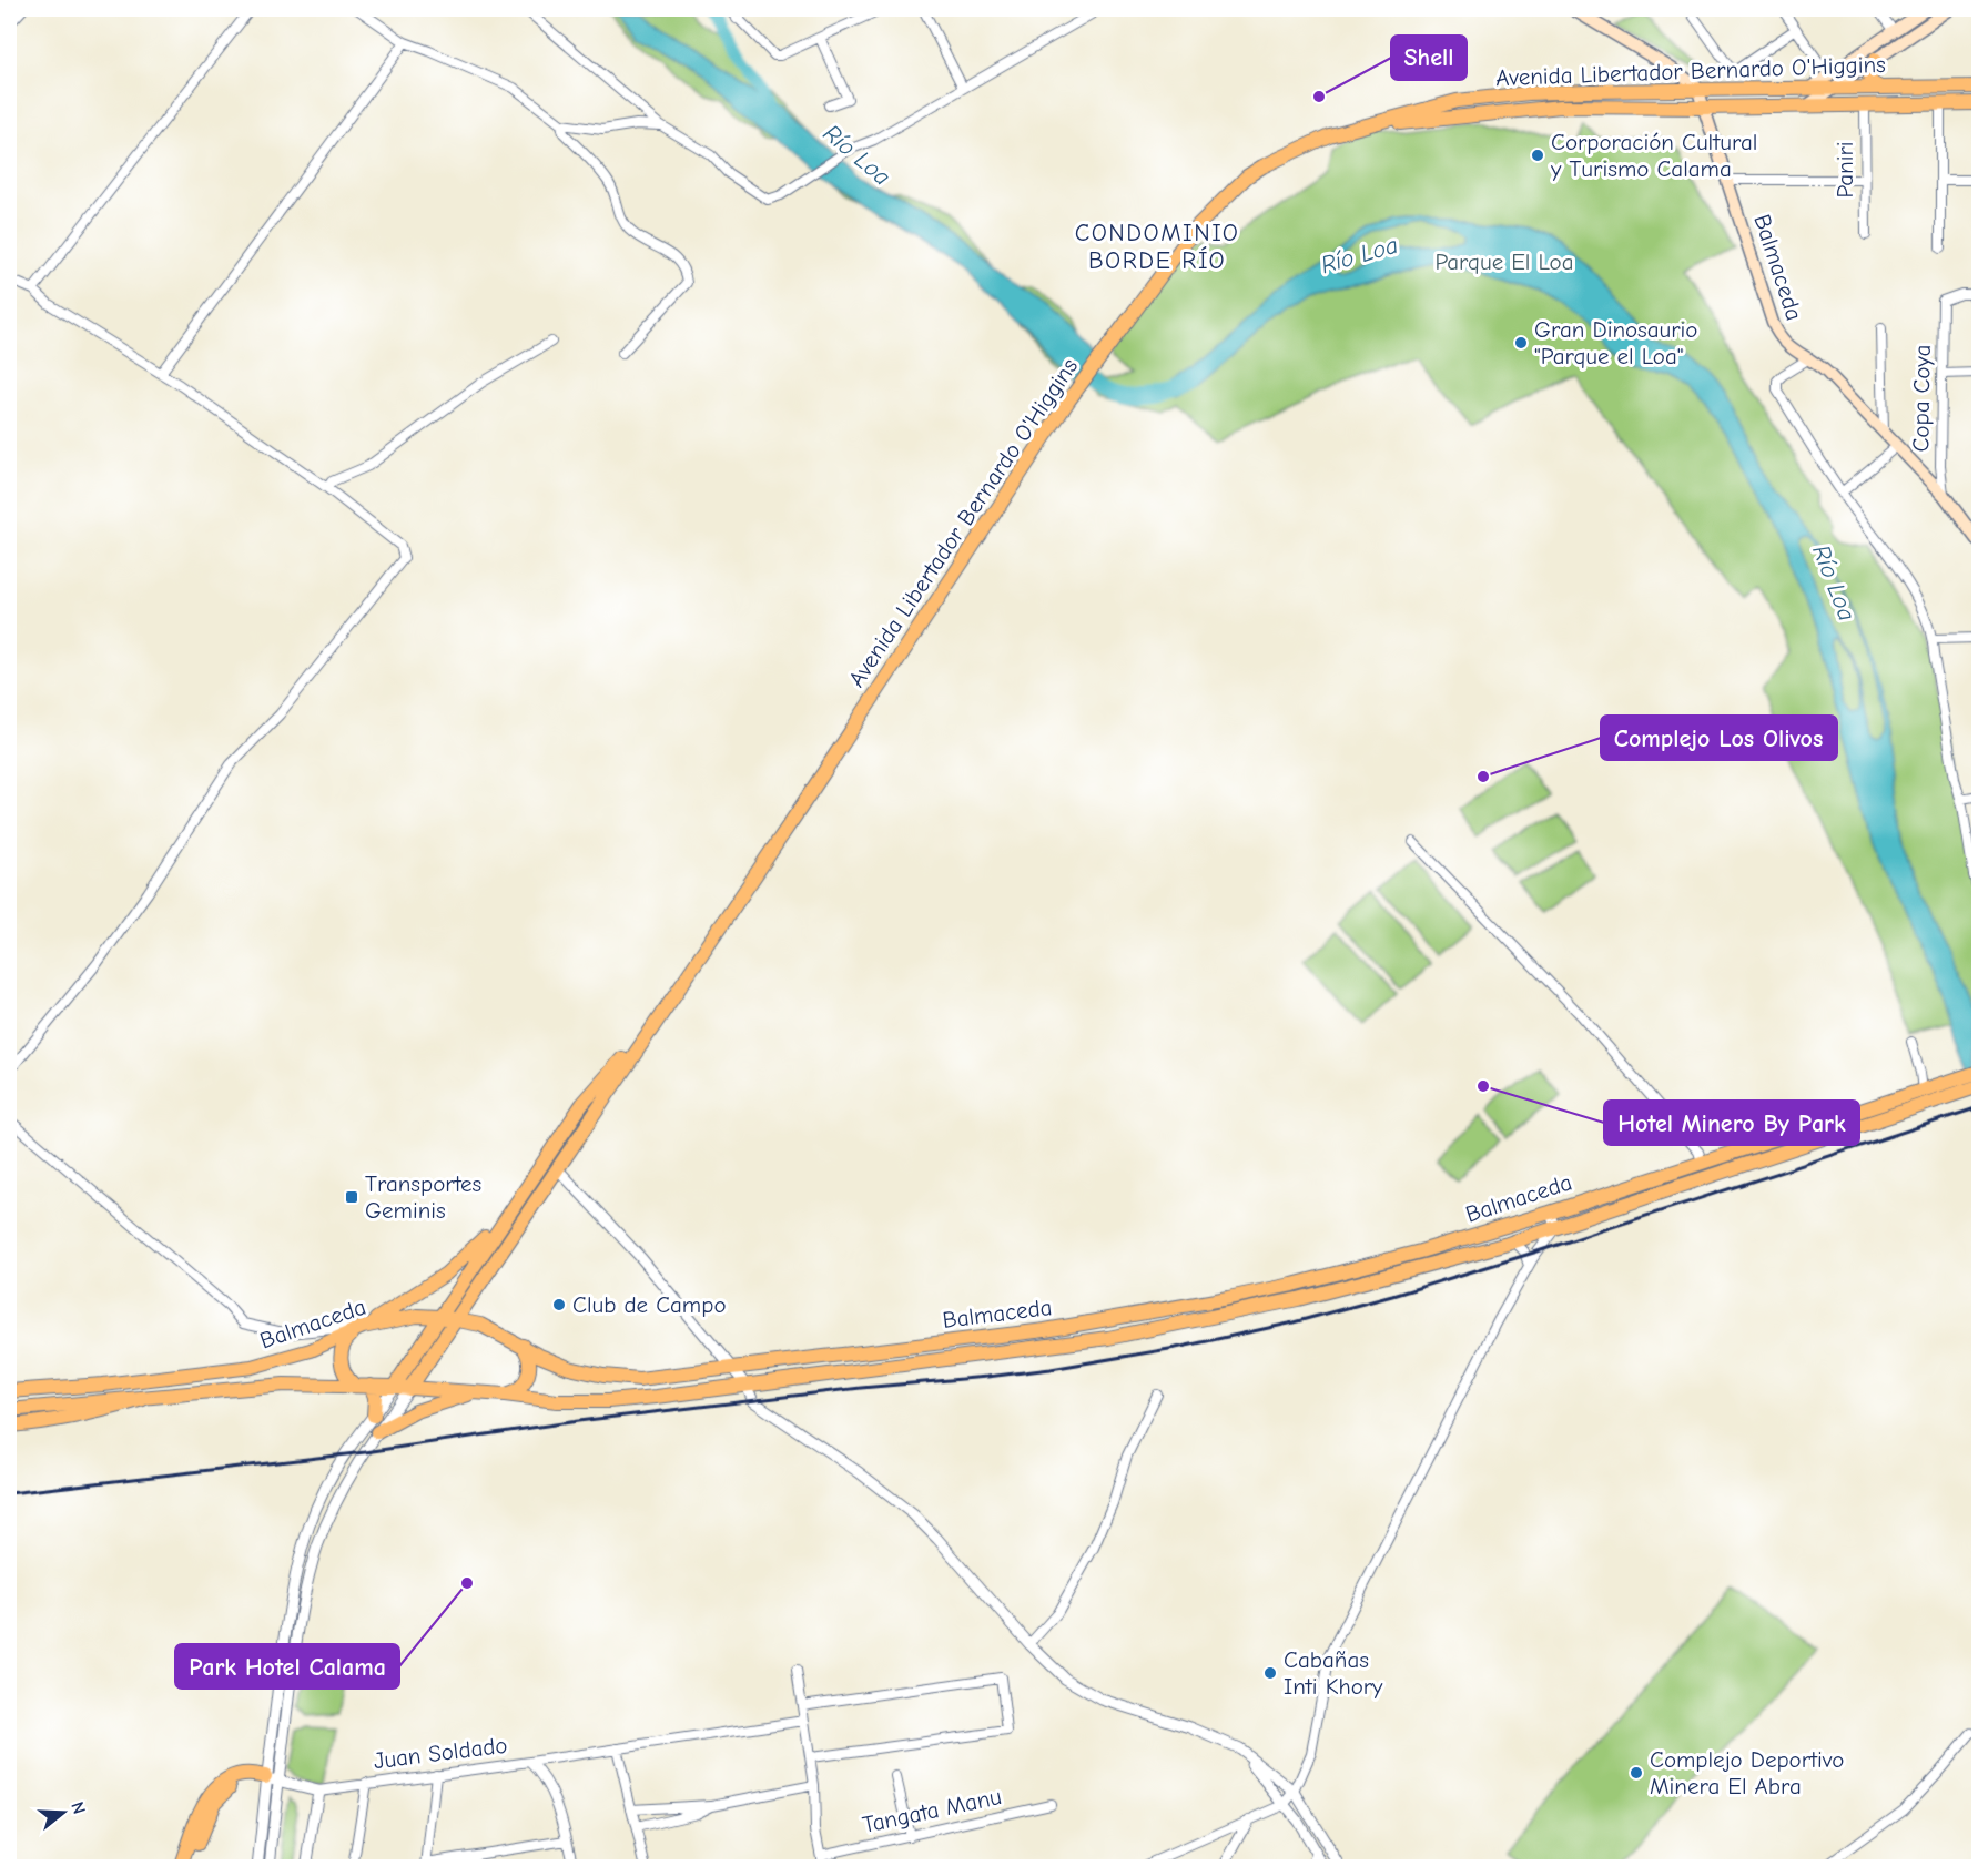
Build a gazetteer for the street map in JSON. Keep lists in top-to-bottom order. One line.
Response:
{"streets":{"main road":["Avenida Libertador Bernardo O'Higgins","Balmaceda"],"street":["Paniri","Copa Coya","Juan Soldado","Tangata Manu"]},"crossings":[["Avenida Libertador Bernardo O'Higgins","Paniri"],["Avenida Libertador Bernardo O'Higgins","Balmaceda"],["Balmaceda","Copa Coya"]],"districts":["CONDOMINIO BORDE RÍO"],"water":["Río Loa"],"parks":["Parque El Loa"],"places":{"other":["Shell","Corporación Cultural y Turismo Calama","Gran Dinosaurio \"Parque el Loa\"","Complejo Los Olivos","Hotel Minero By Park","Club de Campo","Park Hotel Calama","Cabañas Inti Khory","Complejo Deportivo Minera El Abra"],"transit":["Transportes Geminis"]},"north":"right"}
